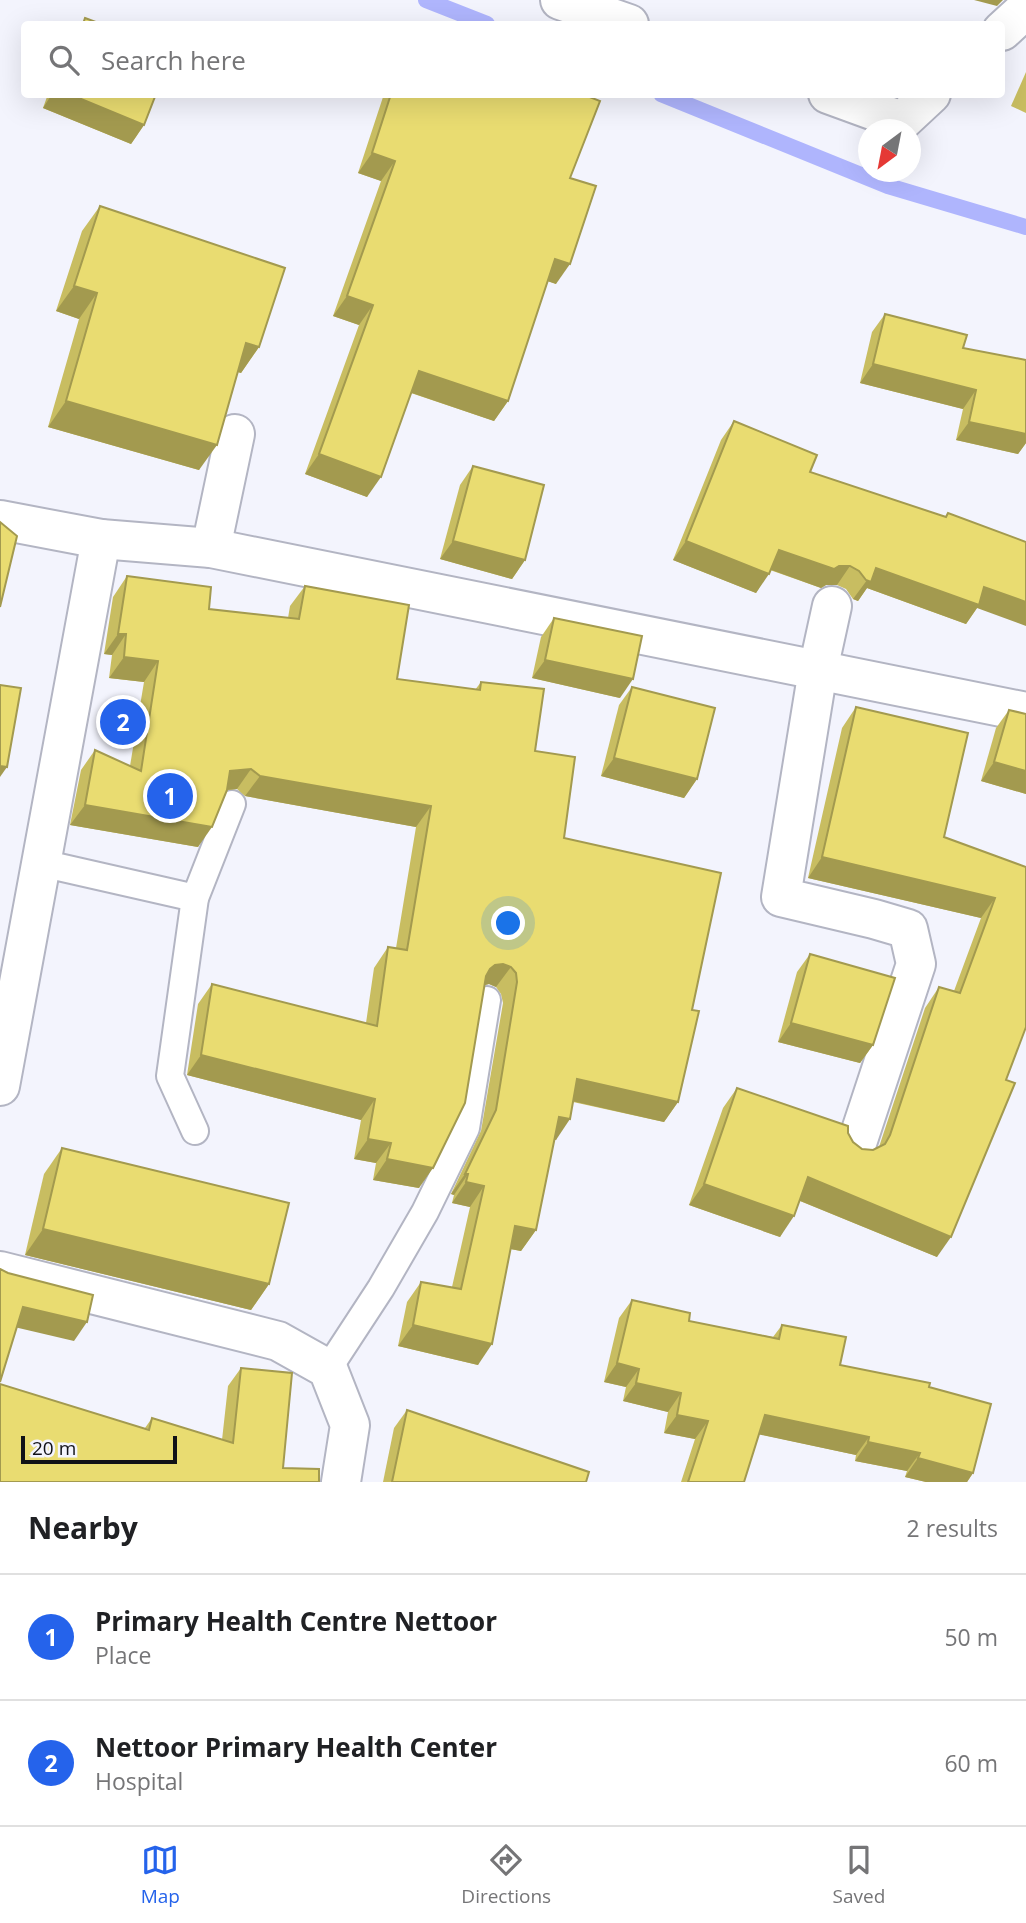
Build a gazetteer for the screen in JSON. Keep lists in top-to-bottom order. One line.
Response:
{"scale_bar":"20 m","north":"bottom left","page":{"search":"Search here","pins":["2","1"],"scale":"20 m","heading":["Nearby","2 results"],"list":[{"mark":"1","name":"Primary Health Centre Nettoor","note":"Place","value":"50 m"},{"mark":"2","name":"Nettoor Primary Health Center","note":"Hospital","value":"60 m"}],"nav":["Map","Directions","Saved"]}}
